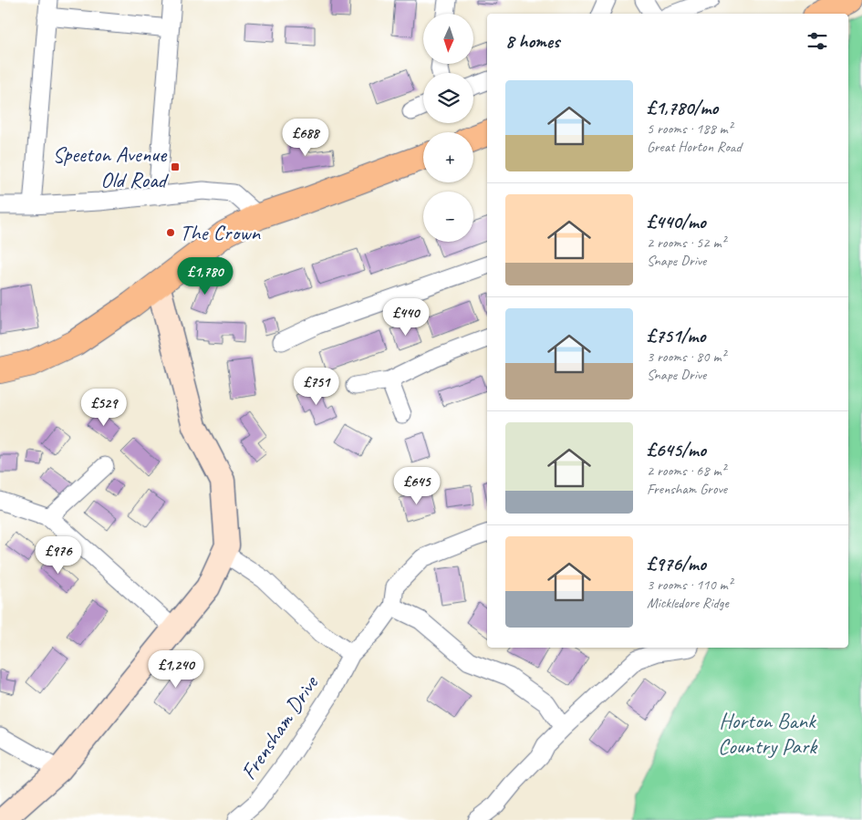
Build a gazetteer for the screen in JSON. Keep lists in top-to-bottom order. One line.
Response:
{"streets":{"street":["Frensham Drive"]},"parks":["Horton Bank Country Park"],"places":{"transit":["Speeton Avenue Old Road"],"other":["The Crown"]},"north":"bottom","page":{"map_buttons":["+","−"],"heading":"8 homes","list":[{"name":"£1,780/mo","note":"5 rooms · 188 m² · Great Horton Road"},{"name":"£440/mo","note":"2 rooms · 52 m² · Snape Drive"},{"name":"£751/mo","note":"3 rooms · 80 m² · Snape Drive"},{"name":"£645/mo","note":"2 rooms · 68 m² · Frensham Grove"},{"name":"£976/mo","note":"3 rooms · 110 m² · Mickledore Ridge"}],"price":["£688","£1,780","£440","£751","£529","£645","£976","£1,240"]}}
